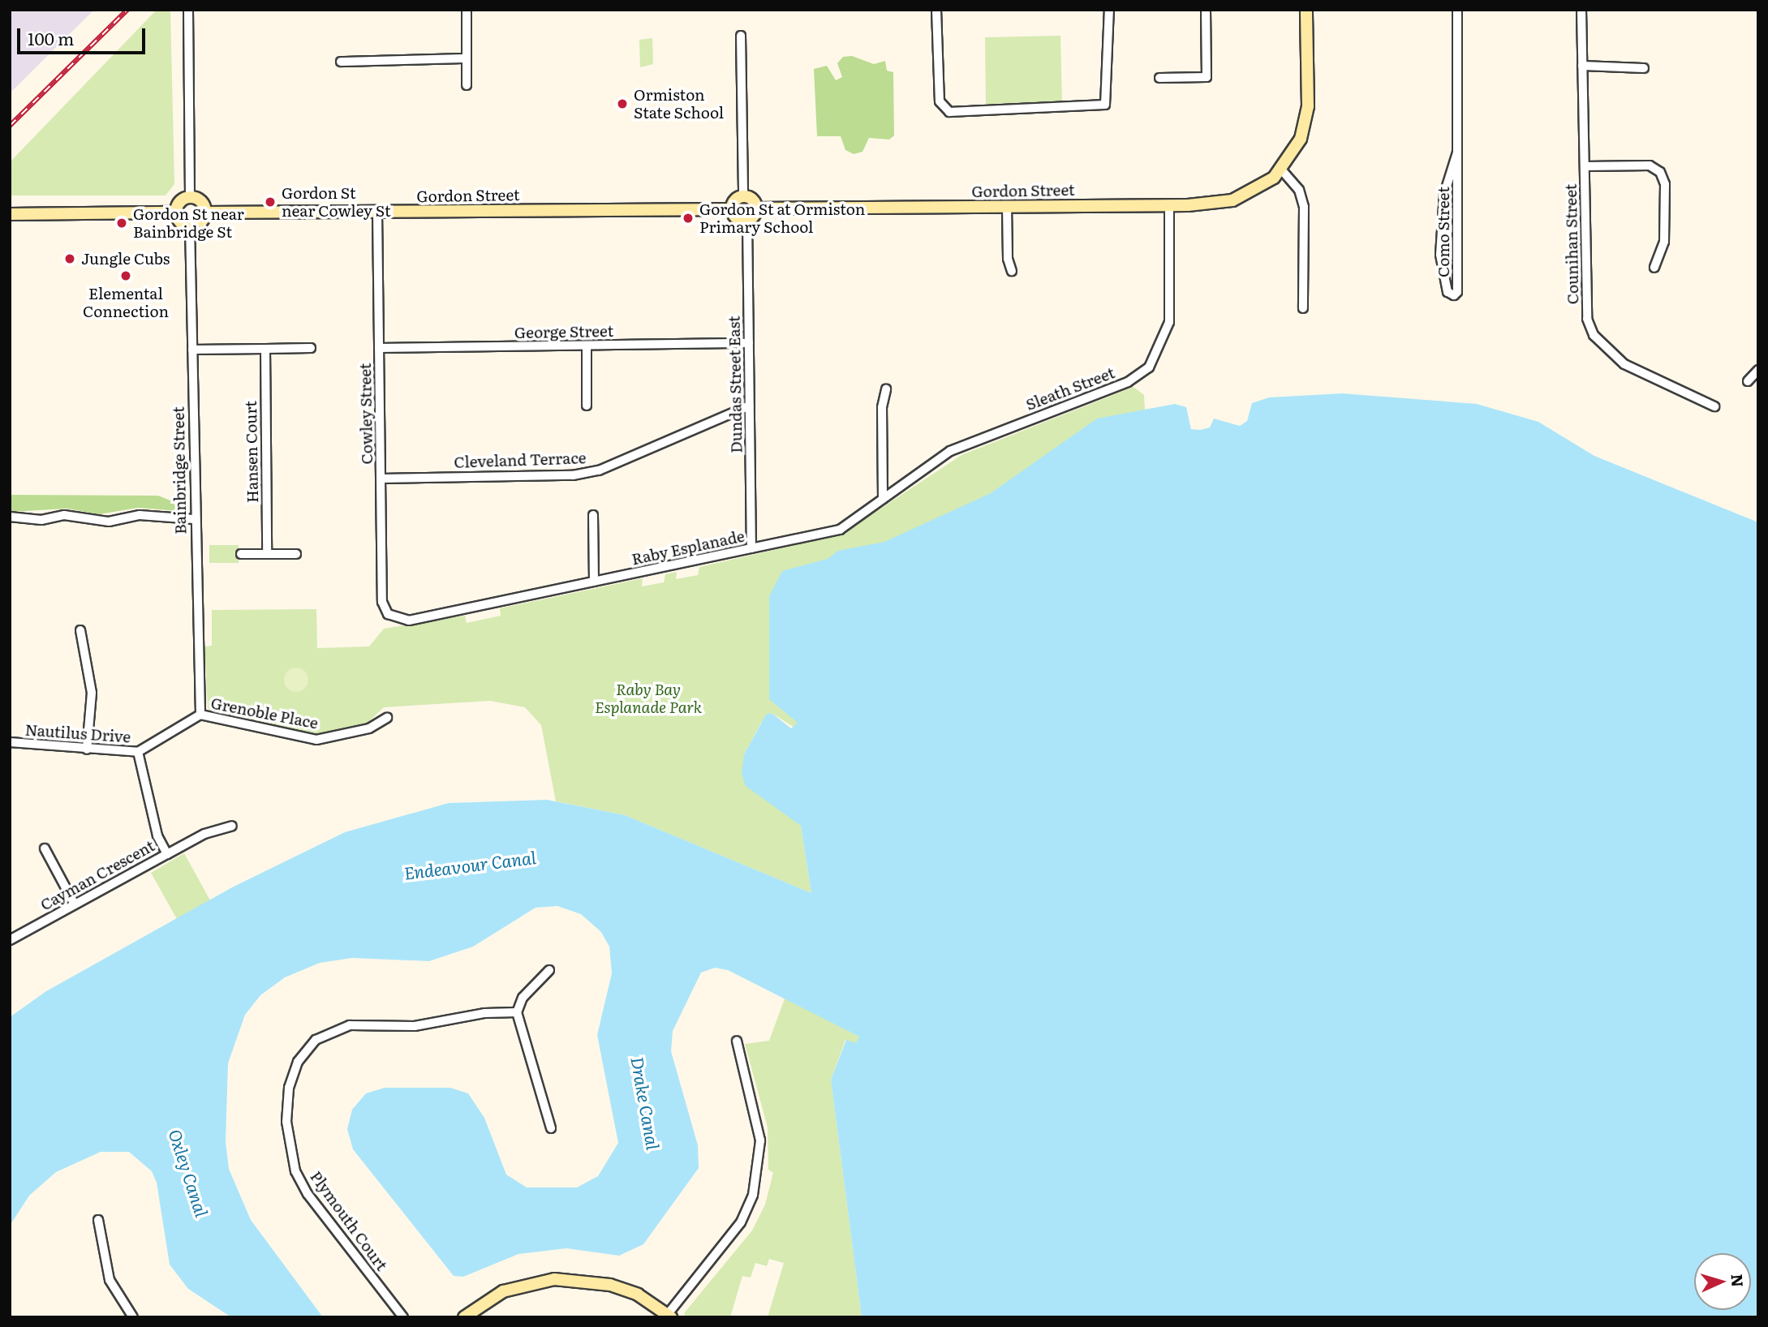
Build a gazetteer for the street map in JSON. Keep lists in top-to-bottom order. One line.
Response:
{"streets":{"street":["Gordon Street","Como Street","Counihan Street","George Street","Dundas Street East","Sleath Street","Cowley Street","Hansen Court","Cleveland Terrace","Bainbridge Street","Raby Esplanade","Grenoble Place","Nautilus Drive","Cayman Crescent","Plymouth Court"]},"crossings":[["Gordon Street","Dundas Street East"],["Gordon Street","Sleath Street"],["Gordon Street","Cowley Street"],["Gordon Street","Bainbridge Street"],["George Street","Dundas Street East"],["George Street","Cowley Street"],["Dundas Street East","Cleveland Terrace"],["Dundas Street East","Raby Esplanade"],["Sleath Street","Raby Esplanade"],["Cowley Street","Cleveland Terrace"],["Cowley Street","Raby Esplanade"],["Bainbridge Street","Grenoble Place"],["Bainbridge Street","Nautilus Drive"],["Grenoble Place","Nautilus Drive"],["Nautilus Drive","Cayman Crescent"]],"water":["Endeavour Canal","Drake Canal","Oxley Canal"],"parks":["Raby Bay Esplanade Park"],"places":["Ormiston State School","Gordon St near Cowley St","Gordon St at Ormiston Primary School","Gordon St near Bainbridge St","Jungle Cubs","Elemental Connection"],"scale_bar":"100 m","north":"right"}
